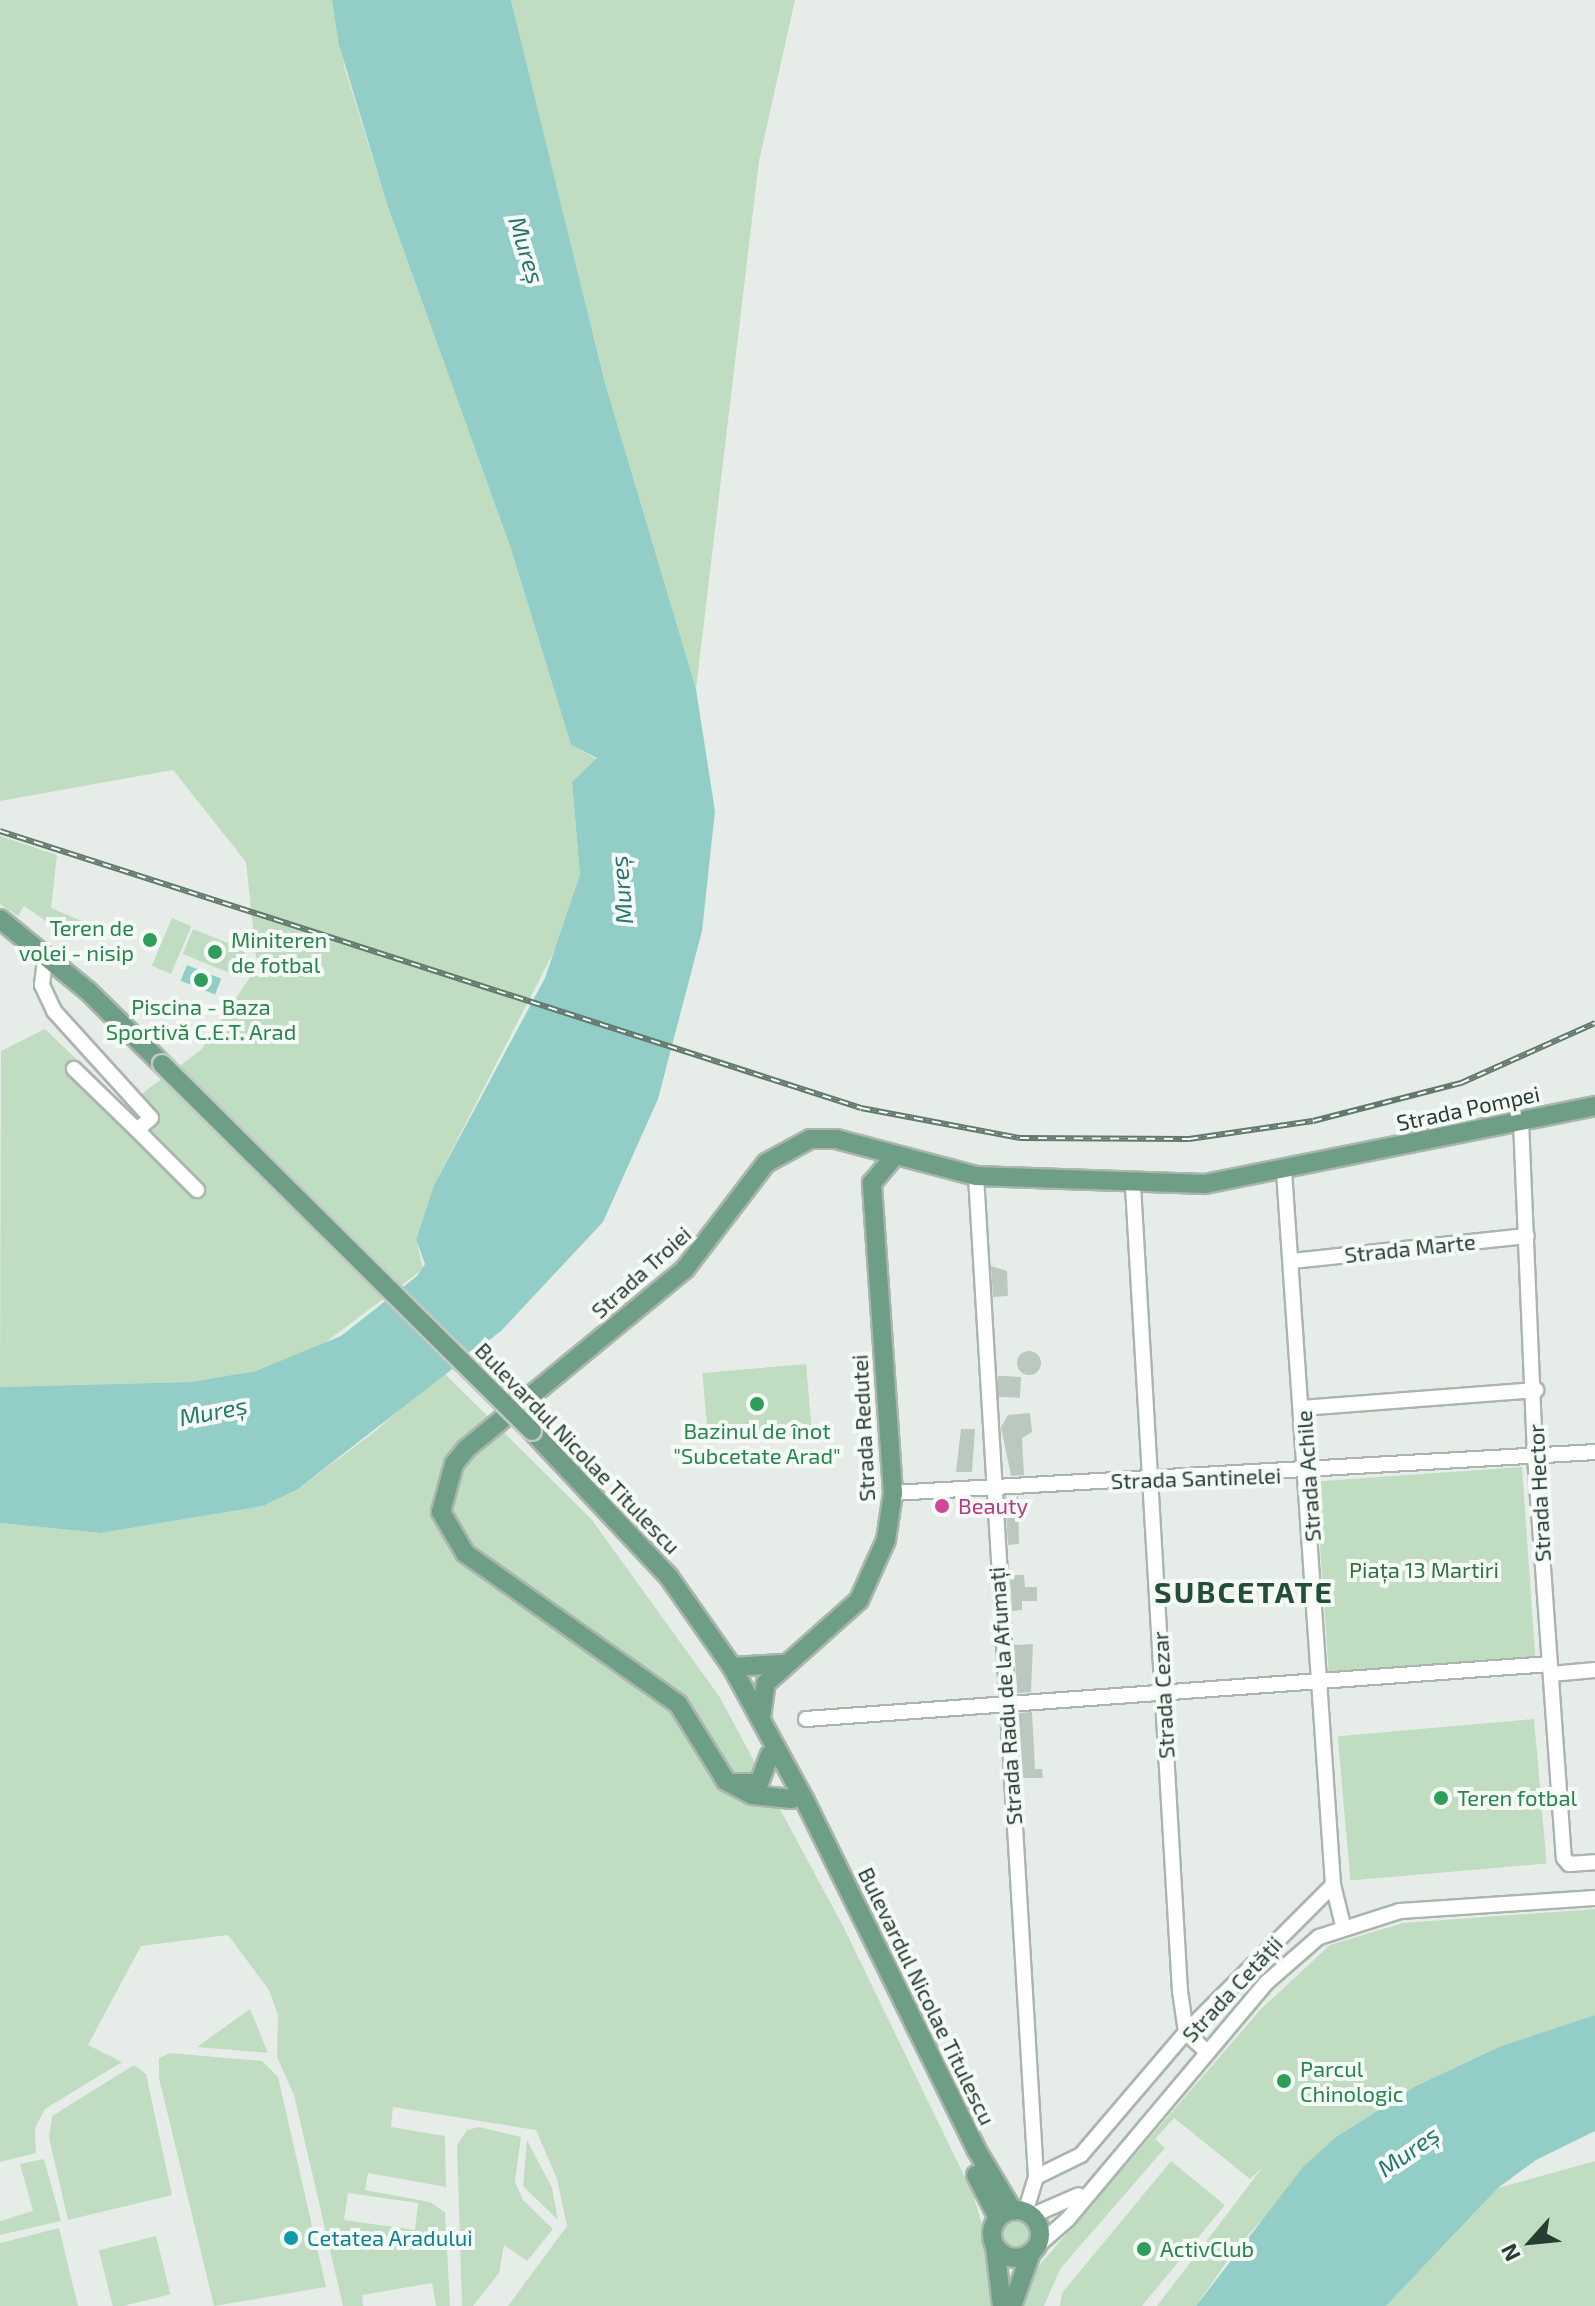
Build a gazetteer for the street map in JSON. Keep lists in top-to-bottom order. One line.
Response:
{"streets":{"main road":["Strada Pompei","Strada Troiei","Strada Redutei","Bulevardul Nicolae Titulescu","Strada Cetății"],"street":["Strada Marte","Strada Achile","Strada Santinelei","Strada Hector","Strada Cezar","Strada Radu de la Afumați"]},"crossings":[["Strada Pompei","Strada Troiei"],["Strada Pompei","Strada Hector"],["Strada Marte","Strada Achile"],["Strada Marte","Strada Hector"],["Strada Troiei","Strada Redutei"],["Strada Troiei","Strada Achile"],["Strada Troiei","Strada Cezar"],["Strada Troiei","Strada Radu de la Afumați"],["Strada Redutei","Strada Santinelei"],["Bulevardul Nicolae Titulescu","Strada Radu de la Afumați"],["Bulevardul Nicolae Titulescu","Strada Cetății"],["Strada Achile","Strada Santinelei"],["Strada Achile","Strada Cetății"],["Strada Santinelei","Strada Hector"],["Strada Santinelei","Strada Cezar"],["Strada Santinelei","Strada Radu de la Afumați"],["Strada Radu de la Afumați","Strada Cetății"]],"districts":["SUBCETATE"],"water":["Mureș"],"parks":["Piața 13 Martiri"],"places":["Teren de volei - nisip","Miniteren de fotbal","Piscina - Baza Sportivă C.E.T. Arad","Bazinul de înot \"Subcetate Arad\"","Beauty","Teren fotbal","Parcul Chinologic","Cetatea Aradului","ActivClub"],"north":"bottom left"}
